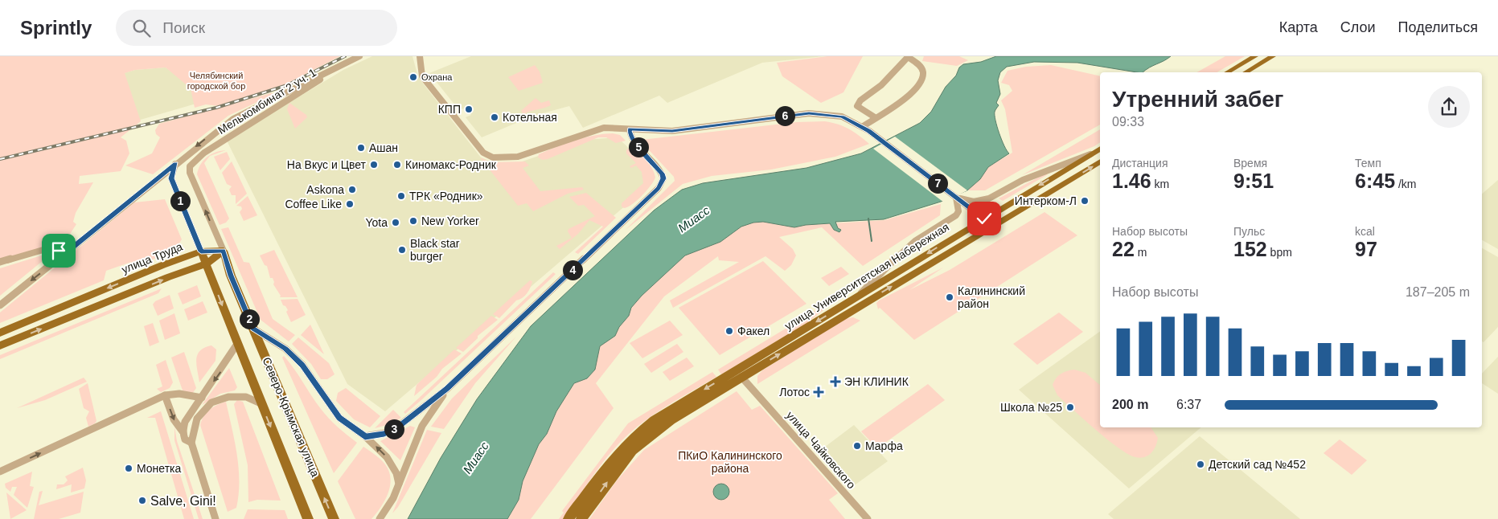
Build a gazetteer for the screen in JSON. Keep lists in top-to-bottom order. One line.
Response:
{"streets":{"main road":["улица Труда","улица Университетская Набережная","Северо-Крымская улица"],"street":["Мелькомбинат 2 уч. 1","улица Чайковского"]},"crossings":[["Мелькомбинат 2 уч. 1","Северо-Крымская улица"],["улица Труда","Северо-Крымская улица"],["улица Университетская Набережная","улица Чайковского"]],"water":["Миасс"],"parks":["Челябинский городской бор","ПКиО Калининского района"],"places":{"other":["Охрана","КПП","Котельная","Ашан","На Вкус и Цвет","Киномакс-Родник","Askona","ТРК «Родник»","Интерком-Л","Coffee Like","New Yorker","Yota","Black star burger","Калининский район","Факел","Школа №25","Марфа","Детский сад №452","Монетка","Salve, Gini!"],"health":["ЭН КЛИНИК","Лотос"]},"page":{"header":"Sprintly","search":"Поиск","nav":["Карта","Слои","Поделиться"],"heading":["Утренний забег","09:33"],"pins":["6","5","7","1","4","2","3"],"stats":[["Дистанция","1.46 km"],["Время","9:51"],["Темп","6:45 /km"],["Набор высоты","22 m"],["Пульс","152 bpm"],["kcal","97"]],"chart":["Набор высоты","187–205 m"],"list":[{"name":"200 m","note":"6:37"}]}}
